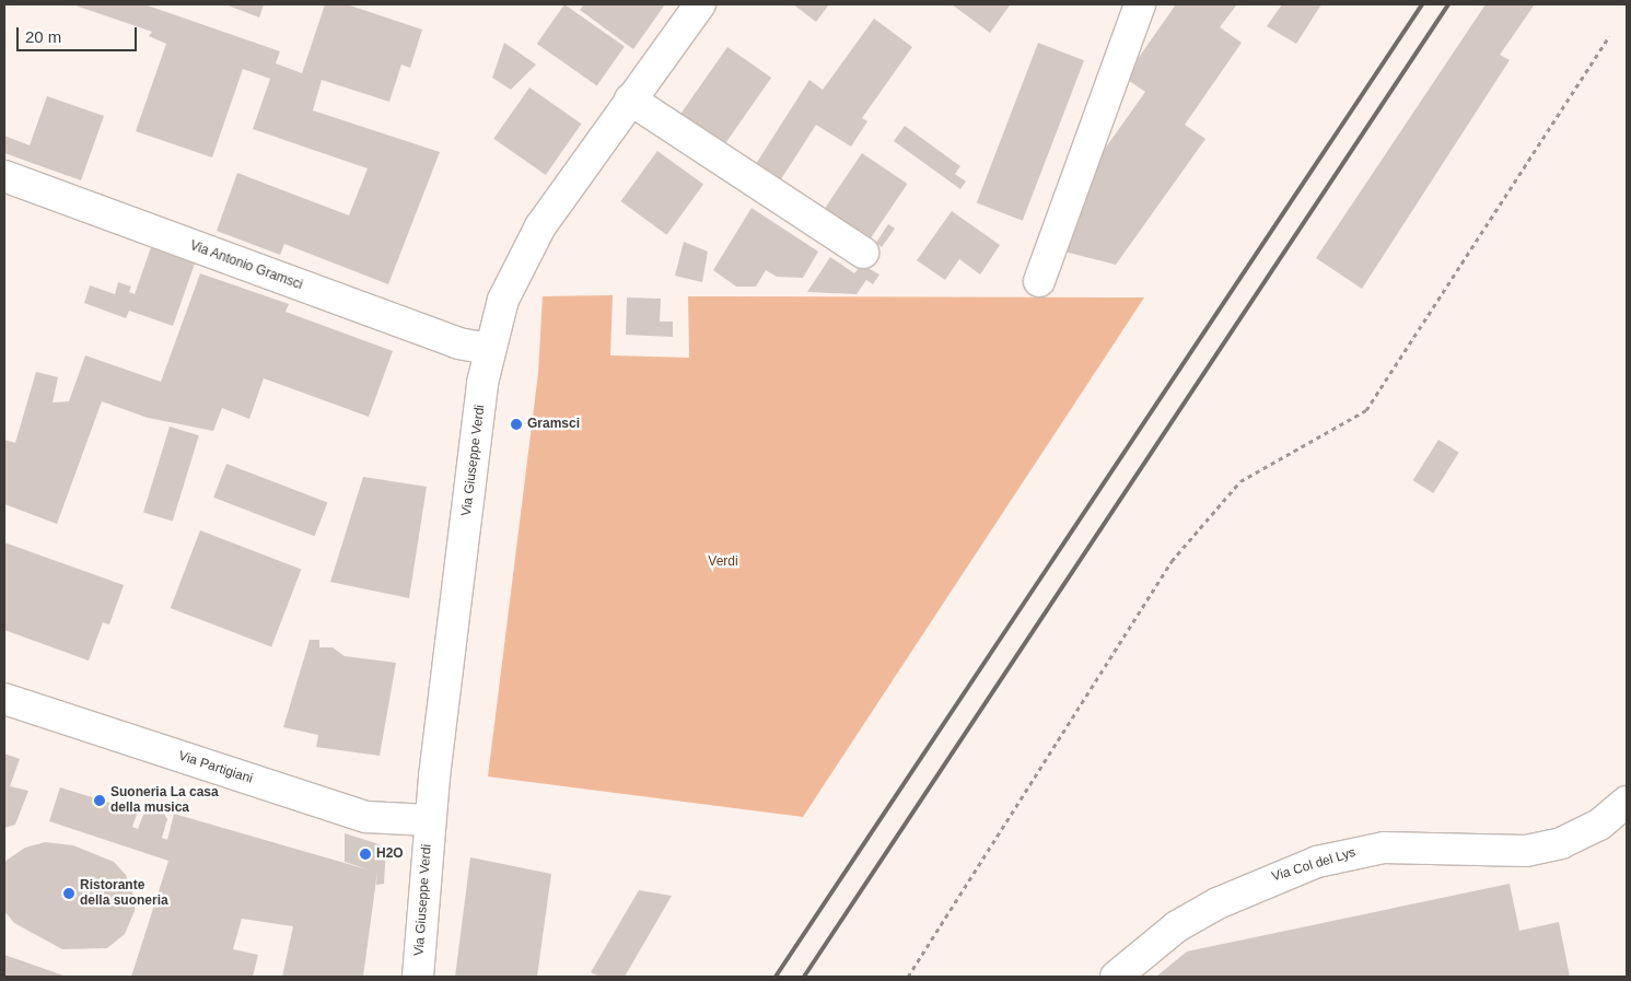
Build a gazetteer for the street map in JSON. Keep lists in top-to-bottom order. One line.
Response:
{"streets":{"street":["Via Antonio Gramsci","Via Giuseppe Verdi","Via Partigiani","Via Col del Lys"]},"crossings":[["Via Antonio Gramsci","Via Giuseppe Verdi"],["Via Giuseppe Verdi","Via Partigiani"]],"parks":["Verdi"],"places":["Gramsci","Suoneria La casa della musica","H2O","Ristorante della suoneria"],"scale_bar":"20 m"}
